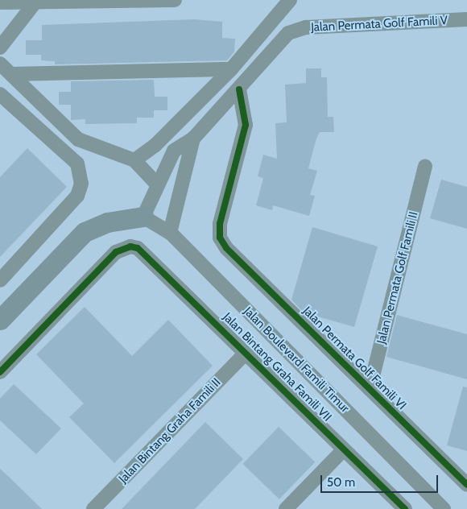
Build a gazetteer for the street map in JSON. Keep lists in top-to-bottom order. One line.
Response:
{"streets":{"street":["Jalan Permata Golf Famili V","Jalan Permata Golf Famili II","Jalan Permata Golf Famili VI","Jalan Boulevard Famili Timur","Jalan Bintang Graha Famili VII","Jalan Bintang Graha Famili II"]},"crossings":[["Jalan Permata Golf Famili V","Jalan Permata Golf Famili VI"],["Jalan Permata Golf Famili V","Jalan Boulevard Famili Timur"],["Jalan Permata Golf Famili II","Jalan Permata Golf Famili VI"],["Jalan Bintang Graha Famili VII","Jalan Bintang Graha Famili II"]],"scale_bar":"50 m"}
